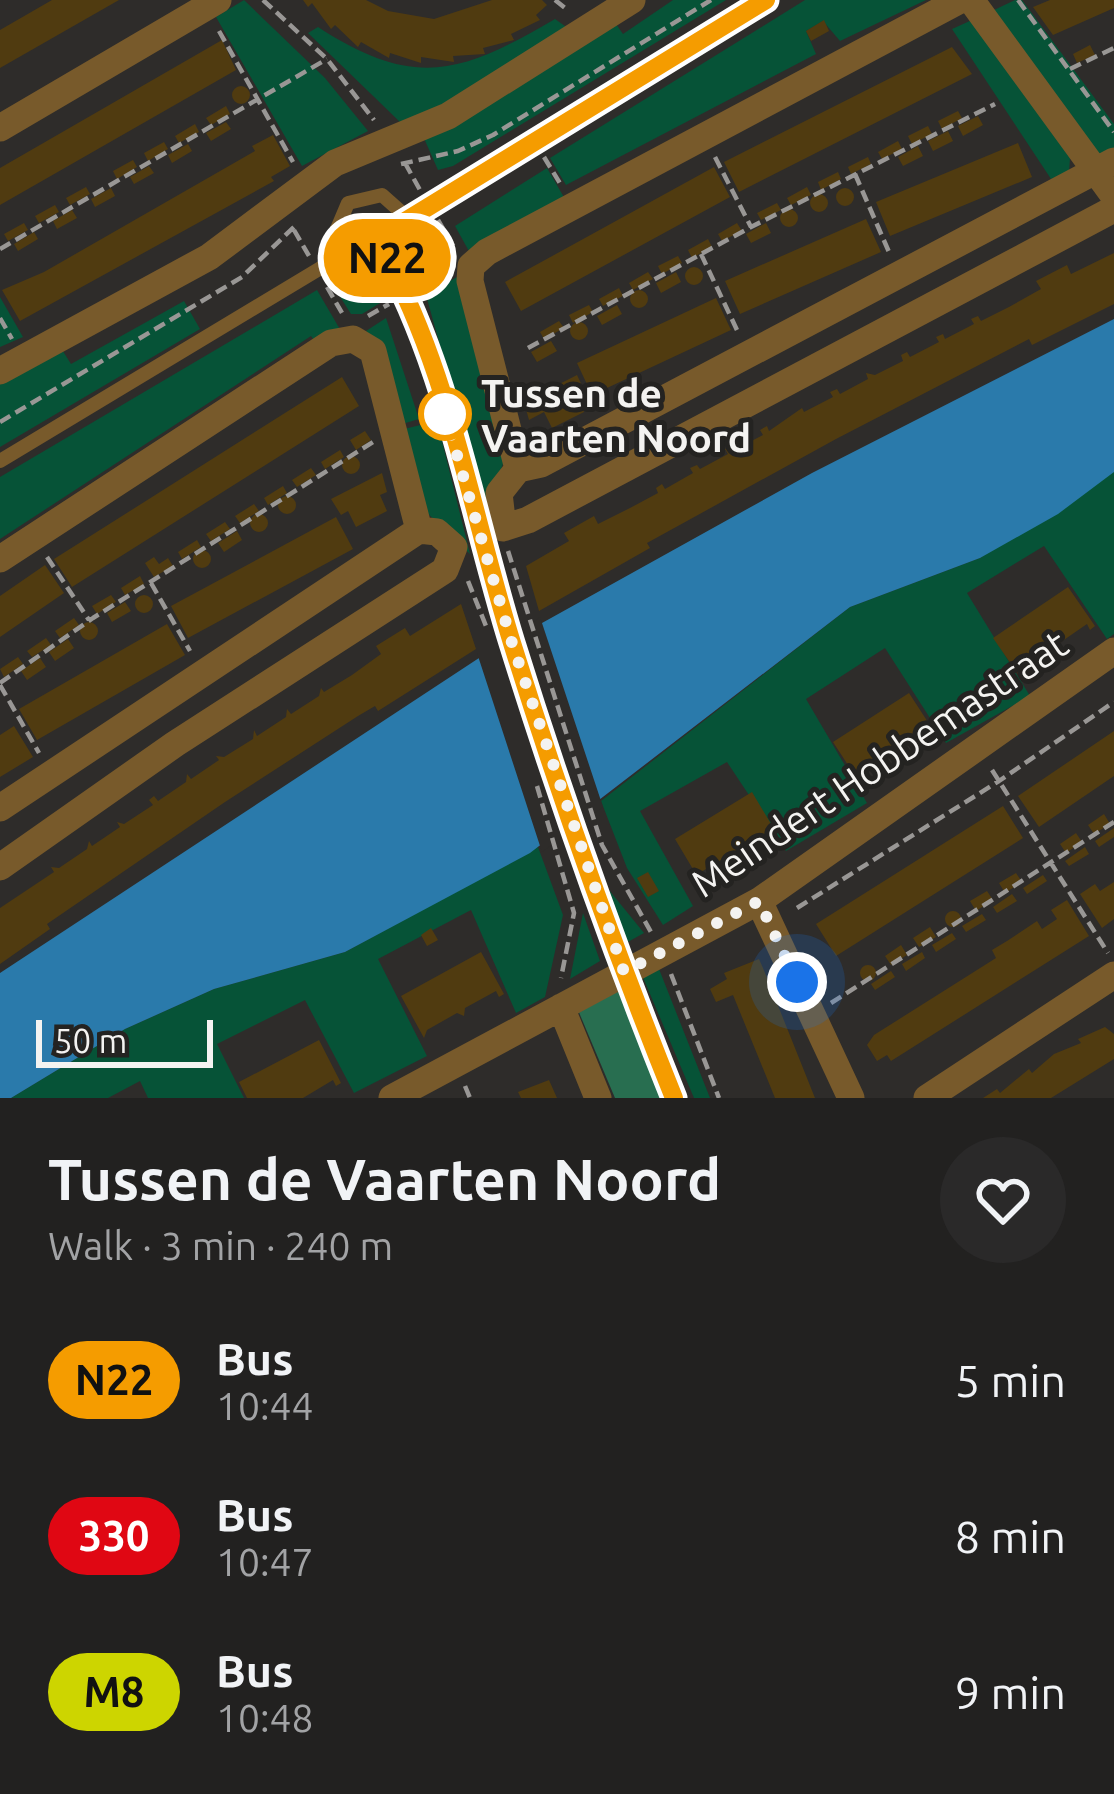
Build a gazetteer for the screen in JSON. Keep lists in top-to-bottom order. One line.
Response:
{"streets":{"street":["Meindert Hobbemastraat"]},"places":["Tussen de Vaarten Noord"],"lines":["bus line N22"],"scale_bar":"50 m","page":{"on_map":"N22","scale":"50 m","heading":["Tussen de Vaarten Noord","Walk · 3 min · 240 m"],"list":[{"mark":"N22","name":"Bus","note":"10:44","value":"5 min"},{"mark":"330","name":"Bus","note":"10:47","value":"8 min"},{"mark":"M8","name":"Bus","note":"10:48","value":"9 min"}]}}
